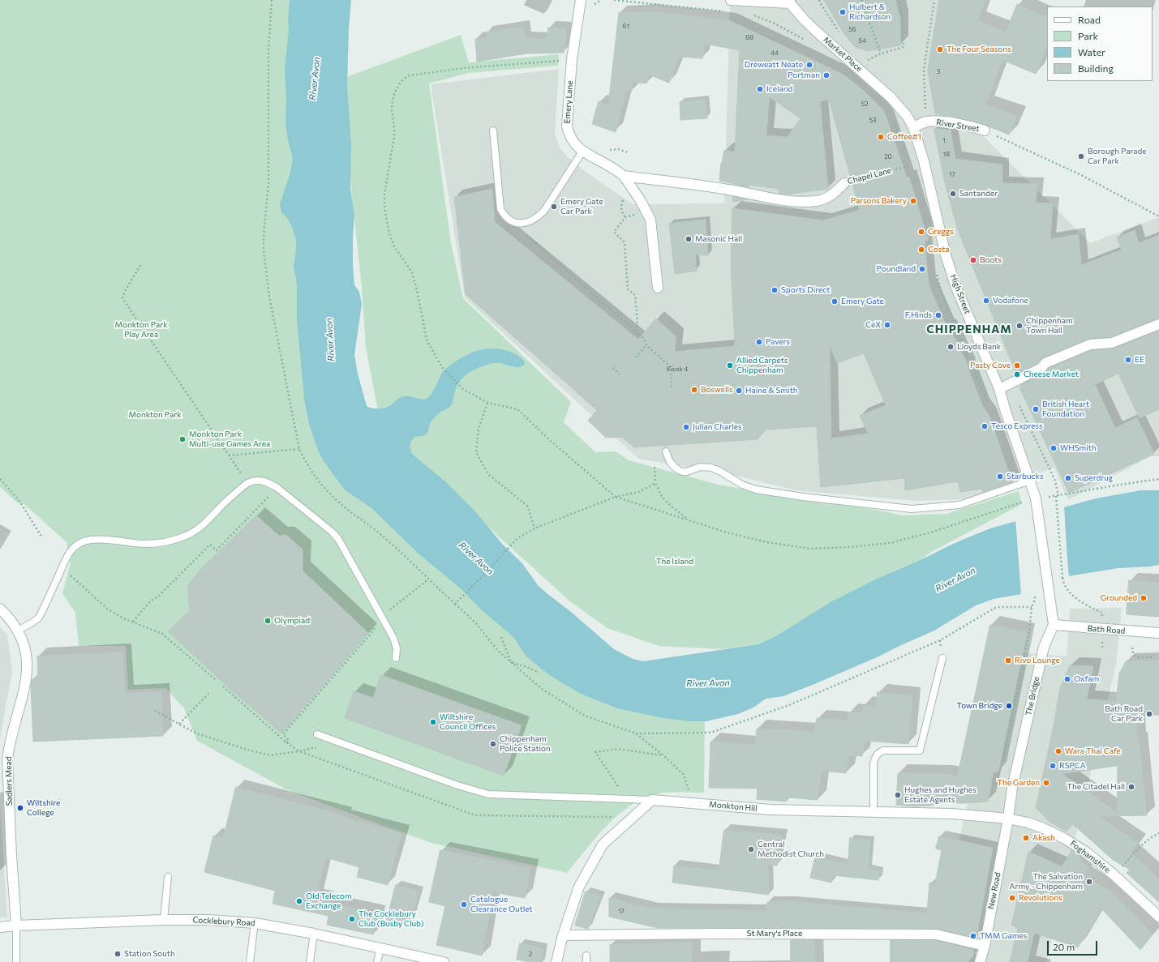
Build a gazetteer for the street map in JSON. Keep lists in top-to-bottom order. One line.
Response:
{"streets":{"street":["Market Place","Emery Lane","River Street","Chapel Lane","High Street","Bath Road","The Bridge","Sadlers Mead","Monkton Hill","Foghamshire","New Road","Cocklebury Road","St Mary's Place"]},"crossings":[["Market Place","High Street"],["Emery Lane","Chapel Lane"],["River Street","High Street"],["Chapel Lane","High Street"],["Bath Road","The Bridge"],["The Bridge","Monkton Hill"],["The Bridge","Foghamshire"],["The Bridge","New Road"],["Sadlers Mead","Cocklebury Road"],["Monkton Hill","Foghamshire"],["Monkton Hill","New Road"],["Foghamshire","New Road"],["New Road","St Mary's Place"]],"districts":["CHIPPENHAM"],"water":["River Avon"],"parks":["Monkton Park Play Area","Monkton Park","The Island"],"places":["Hulbert & Richardson","The Four Seasons","Dreweatt Neate","Portman","Iceland","Coffee#1","Borough Parade Car Park","Santander","Parsons Bakery","Emery Gate Car Park","Greggs","Masonic Hall","Costa","Boots","Poundland","Sports Direct","Vodafone","Emery Gate","F.Hinds","CeX","Chippenham Town Hall","Pavers","Lloyds Bank","EE","Allied Carpets Chippenham","Pasty Cove","Cheese Market","Boswells","Haine & Smith","British Heart Foundation","Tesco Express","Julian Charles","Monkton Park Multi-use Games Area","WHSmith","Starbucks","Superdrug","Grounded","Olympiad","Rivo Lounge","Oxfam","Town Bridge","Bath Road Car Park","Wiltshire Council Offices","Chippenham Police Station","Wara Thai Cafe","RSPCA","The Garden","The Citadel Hall","Hughes and Hughes Estate Agents","Wiltshire College","Akash","Central Methodist Church","The Salvation Army - Chippenham","Revolutions","Old Telecom Exchange","Catalogue Clearance Outlet","The Cocklebury Club (Busby Club)","TMM Games","Station South"],"house_numbers":["61","56","68","54","44","3","52","53","1","18","20","17","Kiosk 4","17","2"],"legend":["Road","Park","Water","Building"],"scale_bar":"20 m"}
